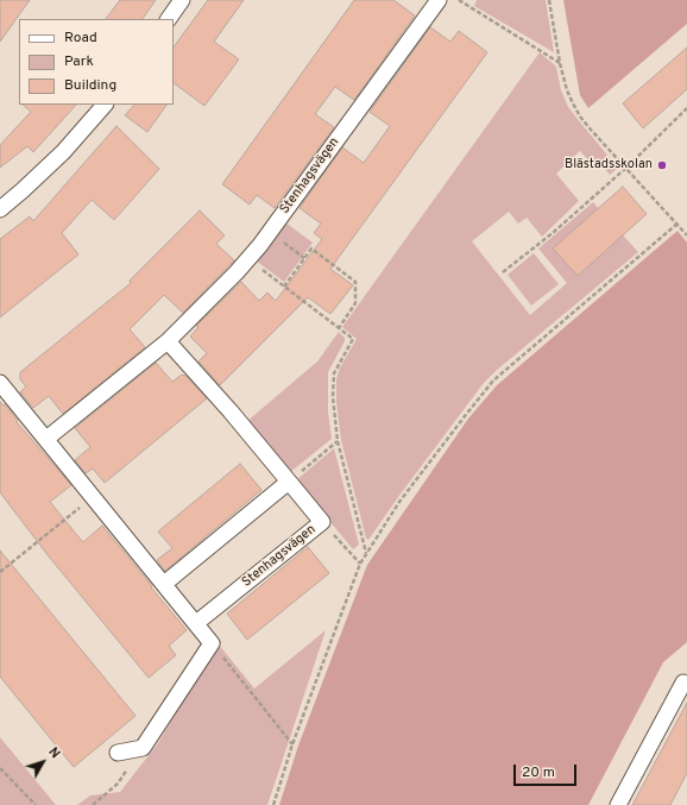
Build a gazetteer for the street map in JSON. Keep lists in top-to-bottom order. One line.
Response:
{"streets":{"street":["Stenhagsvägen"]},"places":["Blästadsskolan"],"legend":["Road","Park","Building"],"scale_bar":"20 m","north":"top right"}
